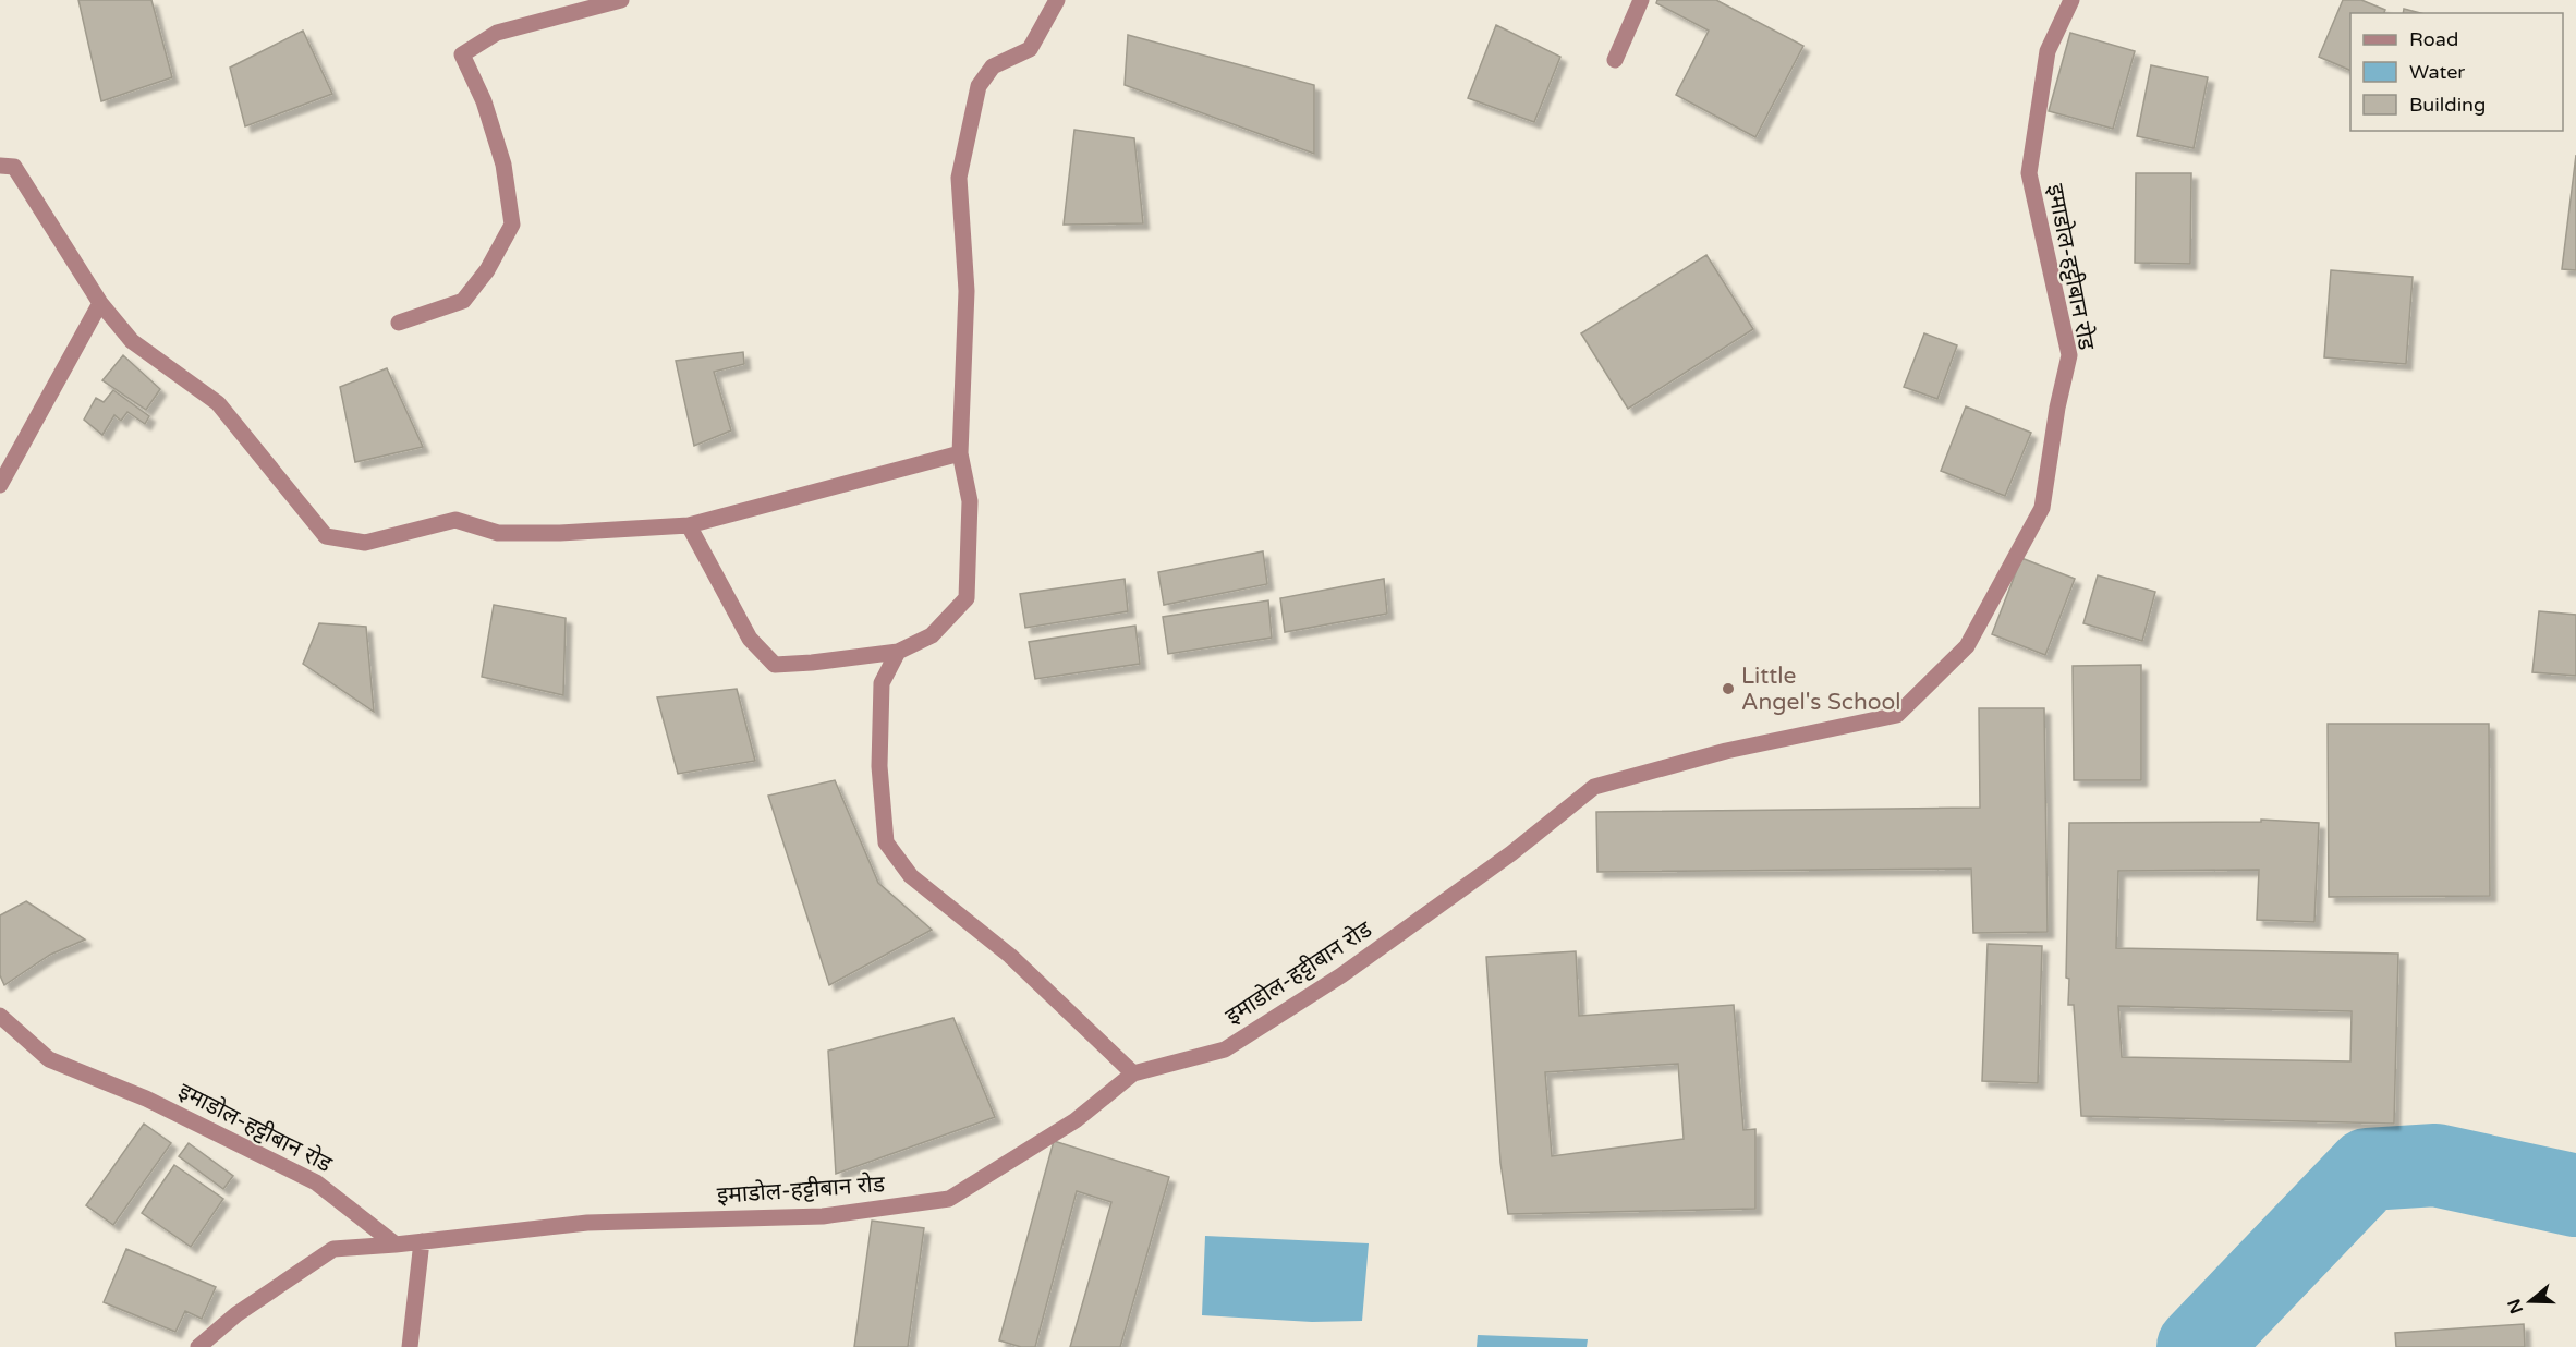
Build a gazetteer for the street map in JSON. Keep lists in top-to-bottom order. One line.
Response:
{"streets":{"street":["इमाडोल-हट्टीबान रोड"]},"places":["Little Angel's School"],"legend":["Road","Water","Building"],"north":"left"}
